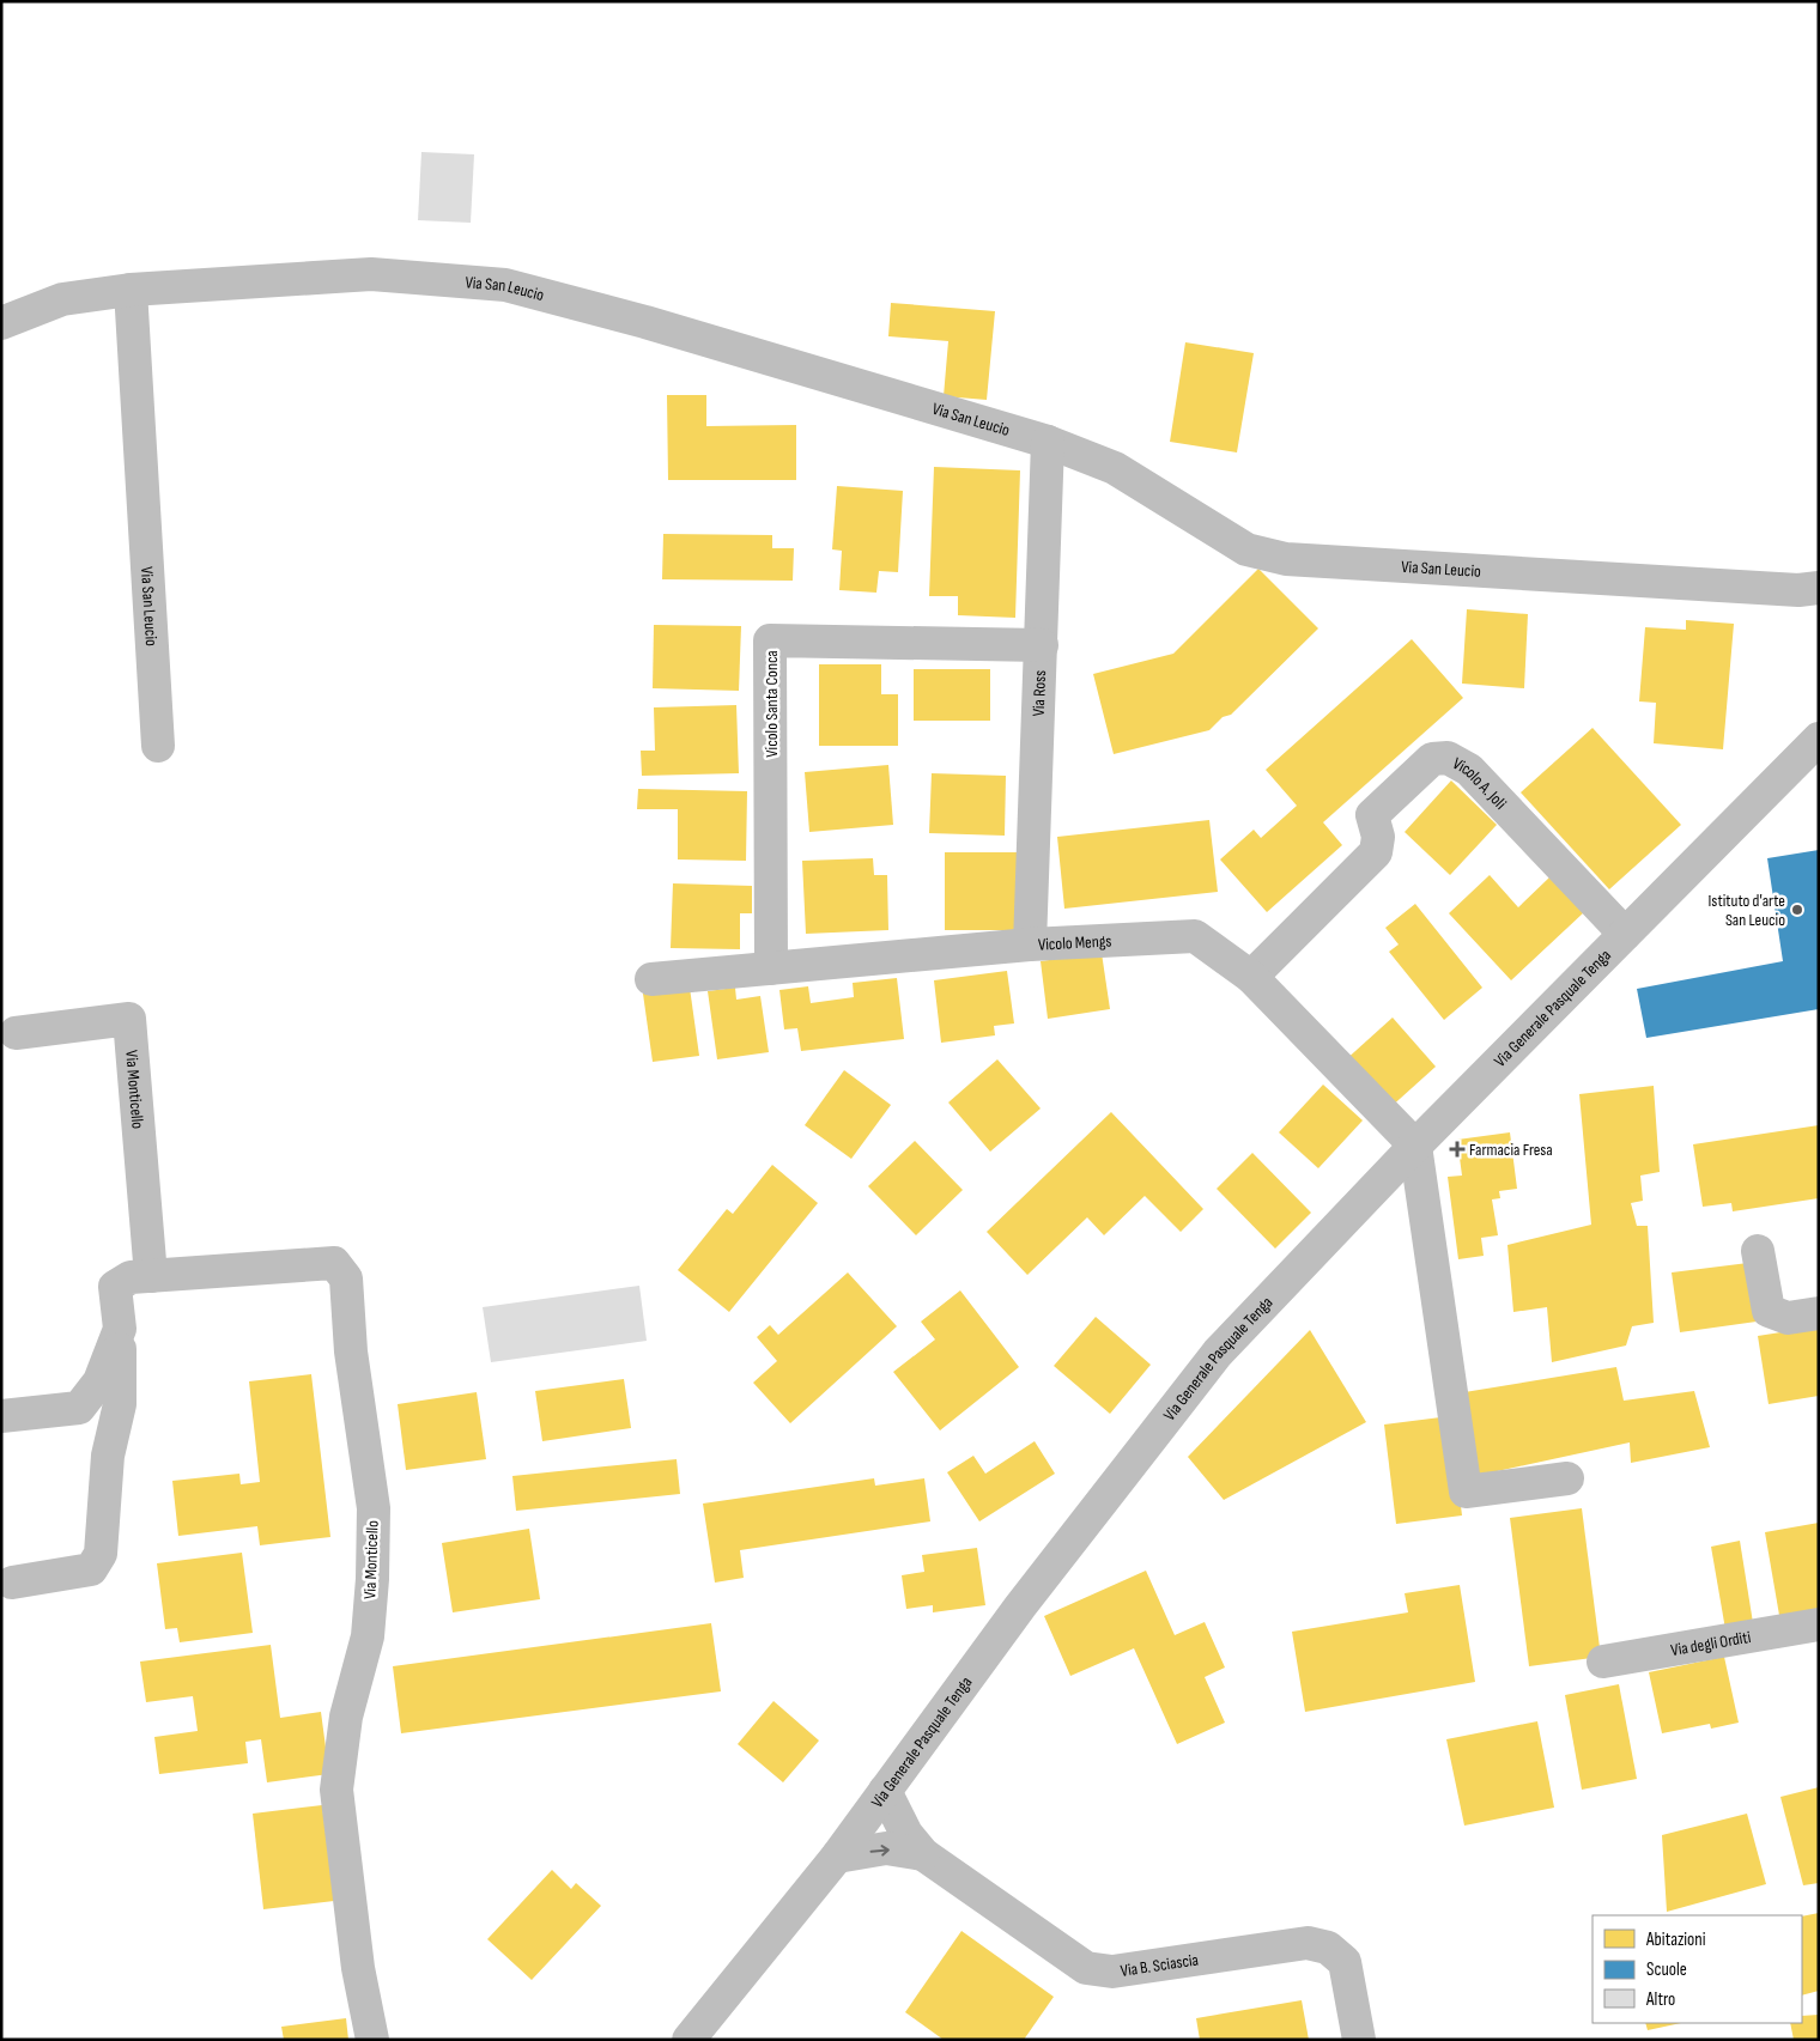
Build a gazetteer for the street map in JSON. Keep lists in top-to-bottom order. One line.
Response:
{"streets":{"street":["Via San Leucio","Via Ross","Vicolo Santa Conca","Vicolo A. Joli","Vicolo Mengs","Via Generale Pasquale Tenga","Via Monticello","Via degli Orditi","Via B. Sciascia"]},"crossings":[["Via San Leucio","Via Ross"],["Via Ross","Vicolo Santa Conca"],["Via Ross","Vicolo Mengs"],["Vicolo Santa Conca","Vicolo Mengs"],["Vicolo A. Joli","Vicolo Mengs"],["Vicolo A. Joli","Via Generale Pasquale Tenga"],["Vicolo Mengs","Via Generale Pasquale Tenga"]],"places":{"other":["Istituto d'arte San Leucio"],"health":["Farmacia Fresa"]},"legend":["Abitazioni","Scuole","Altro"]}
